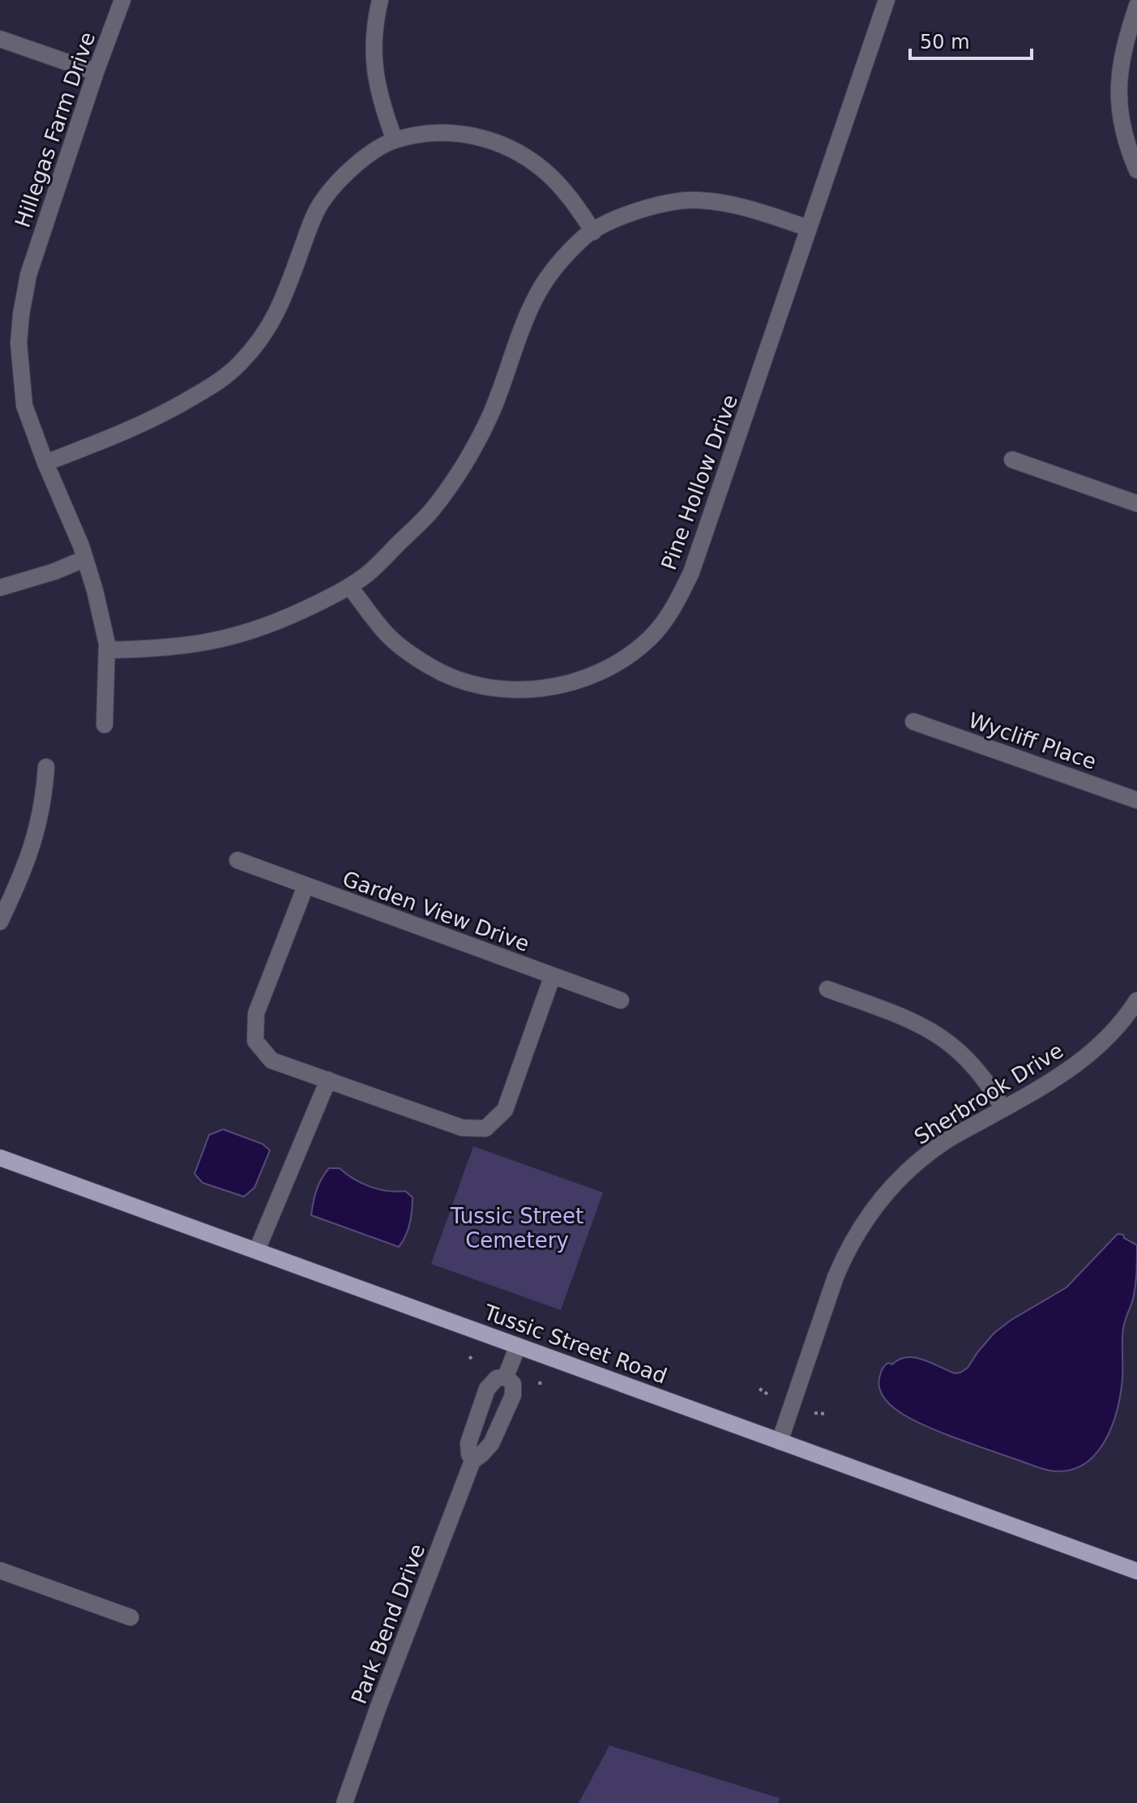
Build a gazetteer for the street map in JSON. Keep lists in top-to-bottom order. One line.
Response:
{"streets":{"main road":["Tussic Street Road"],"street":["Hillegas Farm Drive","Pine Hollow Drive","Wycliff Place","Garden View Drive","Sherbrook Drive","Park Bend Drive"]},"crossings":[["Sherbrook Drive","Tussic Street Road"],["Tussic Street Road","Park Bend Drive"]],"parks":["Tussic Street Cemetery"],"scale_bar":"50 m"}
